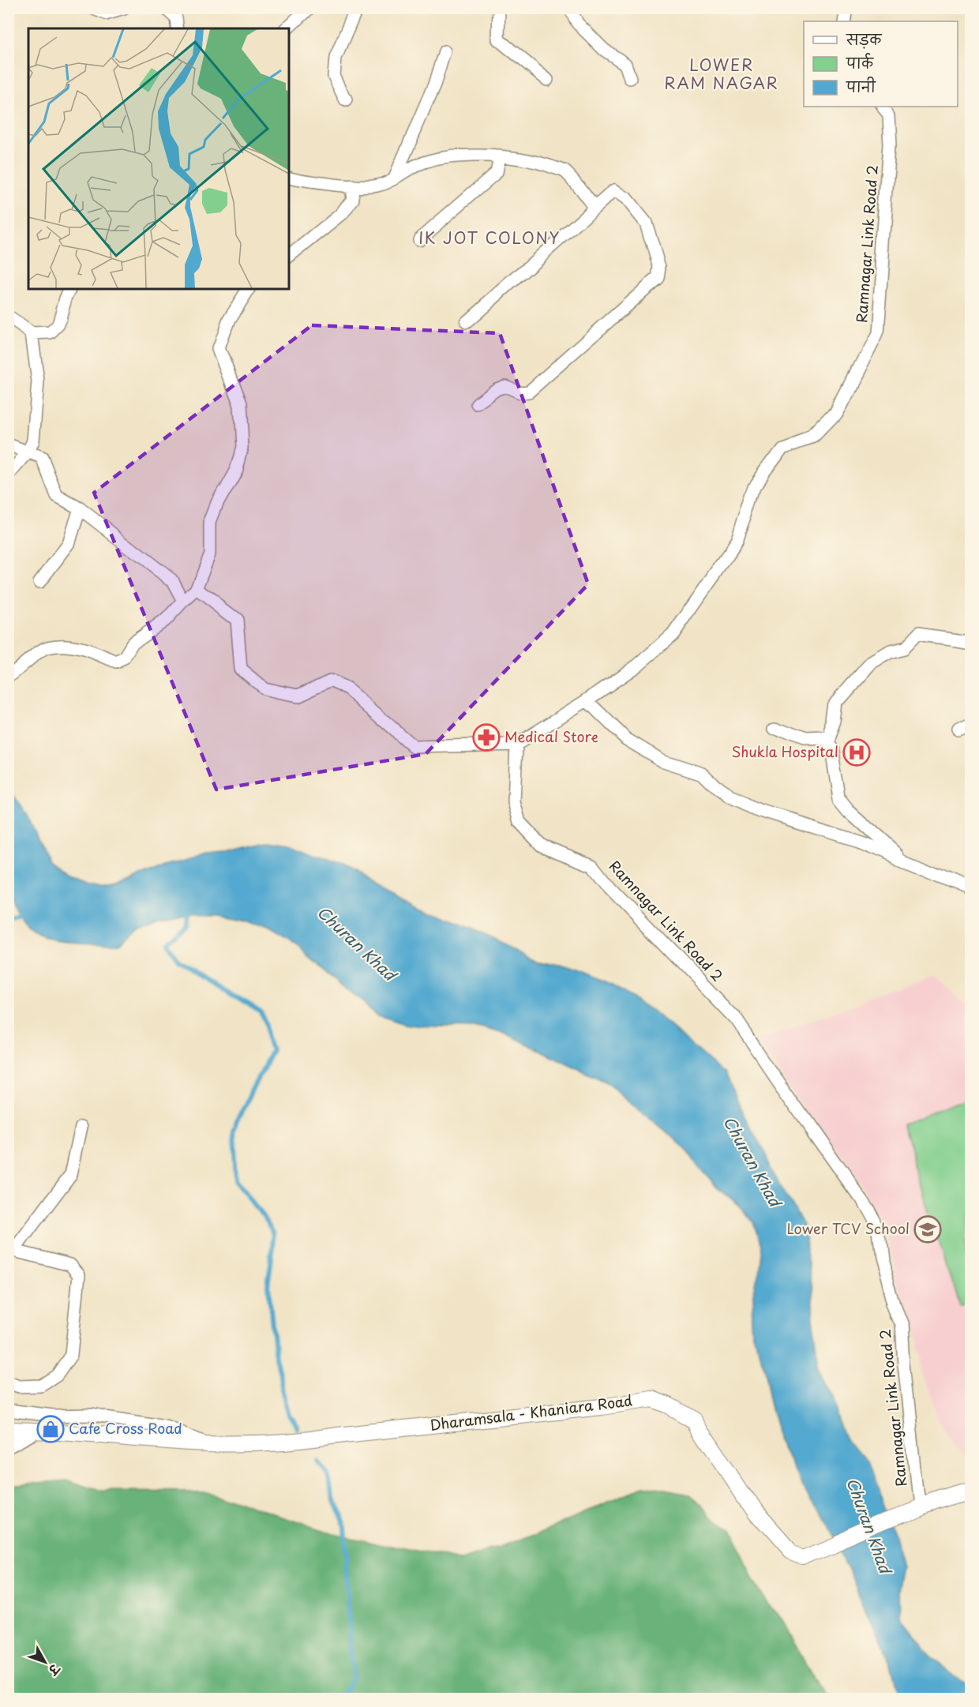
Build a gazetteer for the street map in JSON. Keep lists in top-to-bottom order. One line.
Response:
{"streets":{"street":["Ramnagar Link Road 2","Dharamsala - Khaniara Road"]},"crossings":[["Ramnagar Link Road 2","Dharamsala - Khaniara Road"]],"districts":["LOWER RAM NAGAR","IK JOT COLONY"],"water":["Churan Khad"],"places":{"pharmacy":["Medical Store"],"hospital":["Shukla Hospital"],"school or university":["Lower TCV School"],"shop":["Cafe Cross Road"]},"legend":["सड़क","पार्क","पानी"],"north":"bottom right"}
